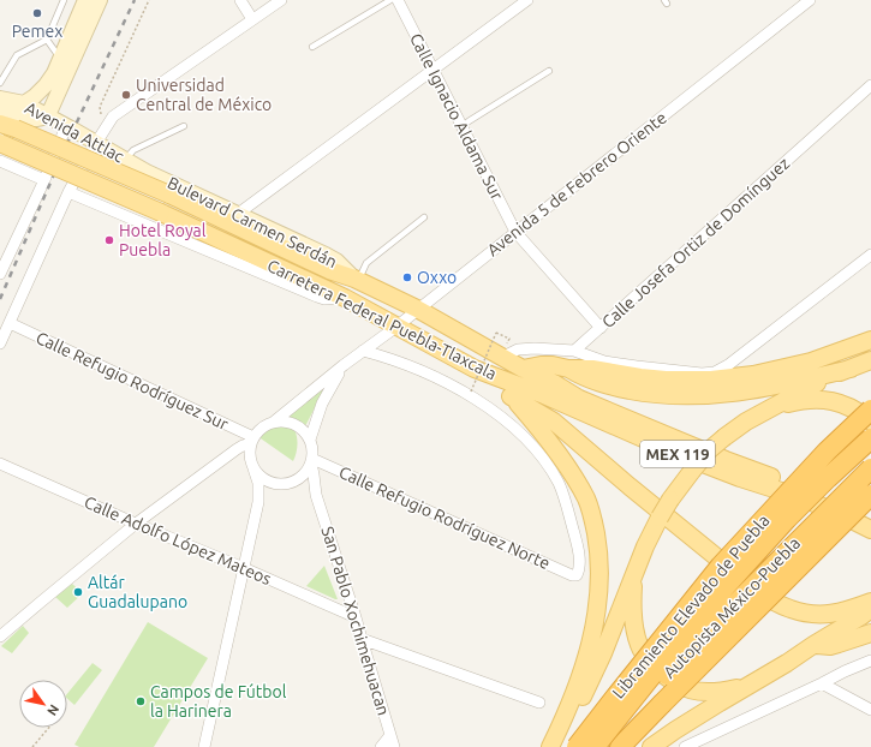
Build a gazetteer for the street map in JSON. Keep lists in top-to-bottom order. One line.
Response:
{"streets":{"highway":["Libramiento Elevado de Puebla","Autopista México-Puebla"],"main road":["Avenida Attlac","Bulevard Carmen Serdán","Carretera Federal Puebla-Tlaxcala","MEX 119"],"street":["Calle Ignacio Aldama Sur","Avenida 5 de Febrero Oriente","Calle Josefa Ortiz de Domínguez","Calle Refugio Rodríguez Sur","Calle Refugio Rodríguez Norte","Calle Adolfo López Mateos","San Pablo Xochimehuacan"]},"crossings":[["Calle Ignacio Aldama Sur","Avenida 5 de Febrero Oriente"],["Calle Ignacio Aldama Sur","Calle Josefa Ortiz de Domínguez"],["Avenida Attlac","Bulevard Carmen Serdán"],["Avenida 5 de Febrero Oriente","Carretera Federal Puebla-Tlaxcala"],["Avenida 5 de Febrero Oriente","Calle Refugio Rodríguez Sur"],["Avenida 5 de Febrero Oriente","Calle Refugio Rodríguez Norte"],["Avenida 5 de Febrero Oriente","San Pablo Xochimehuacan"],["Bulevard Carmen Serdán","Carretera Federal Puebla-Tlaxcala"],["Calle Refugio Rodríguez Sur","Calle Refugio Rodríguez Norte"],["Calle Refugio Rodríguez Sur","San Pablo Xochimehuacan"],["Calle Refugio Rodríguez Norte","San Pablo Xochimehuacan"],["Calle Adolfo López Mateos","San Pablo Xochimehuacan"],["Libramiento Elevado de Puebla","Autopista México-Puebla"]],"places":["Pemex","Universidad Central de México","Hotel Royal Puebla","Oxxo","Altár Guadalupano","Campos de Fútbol la Harinera"],"north":"bottom right"}
